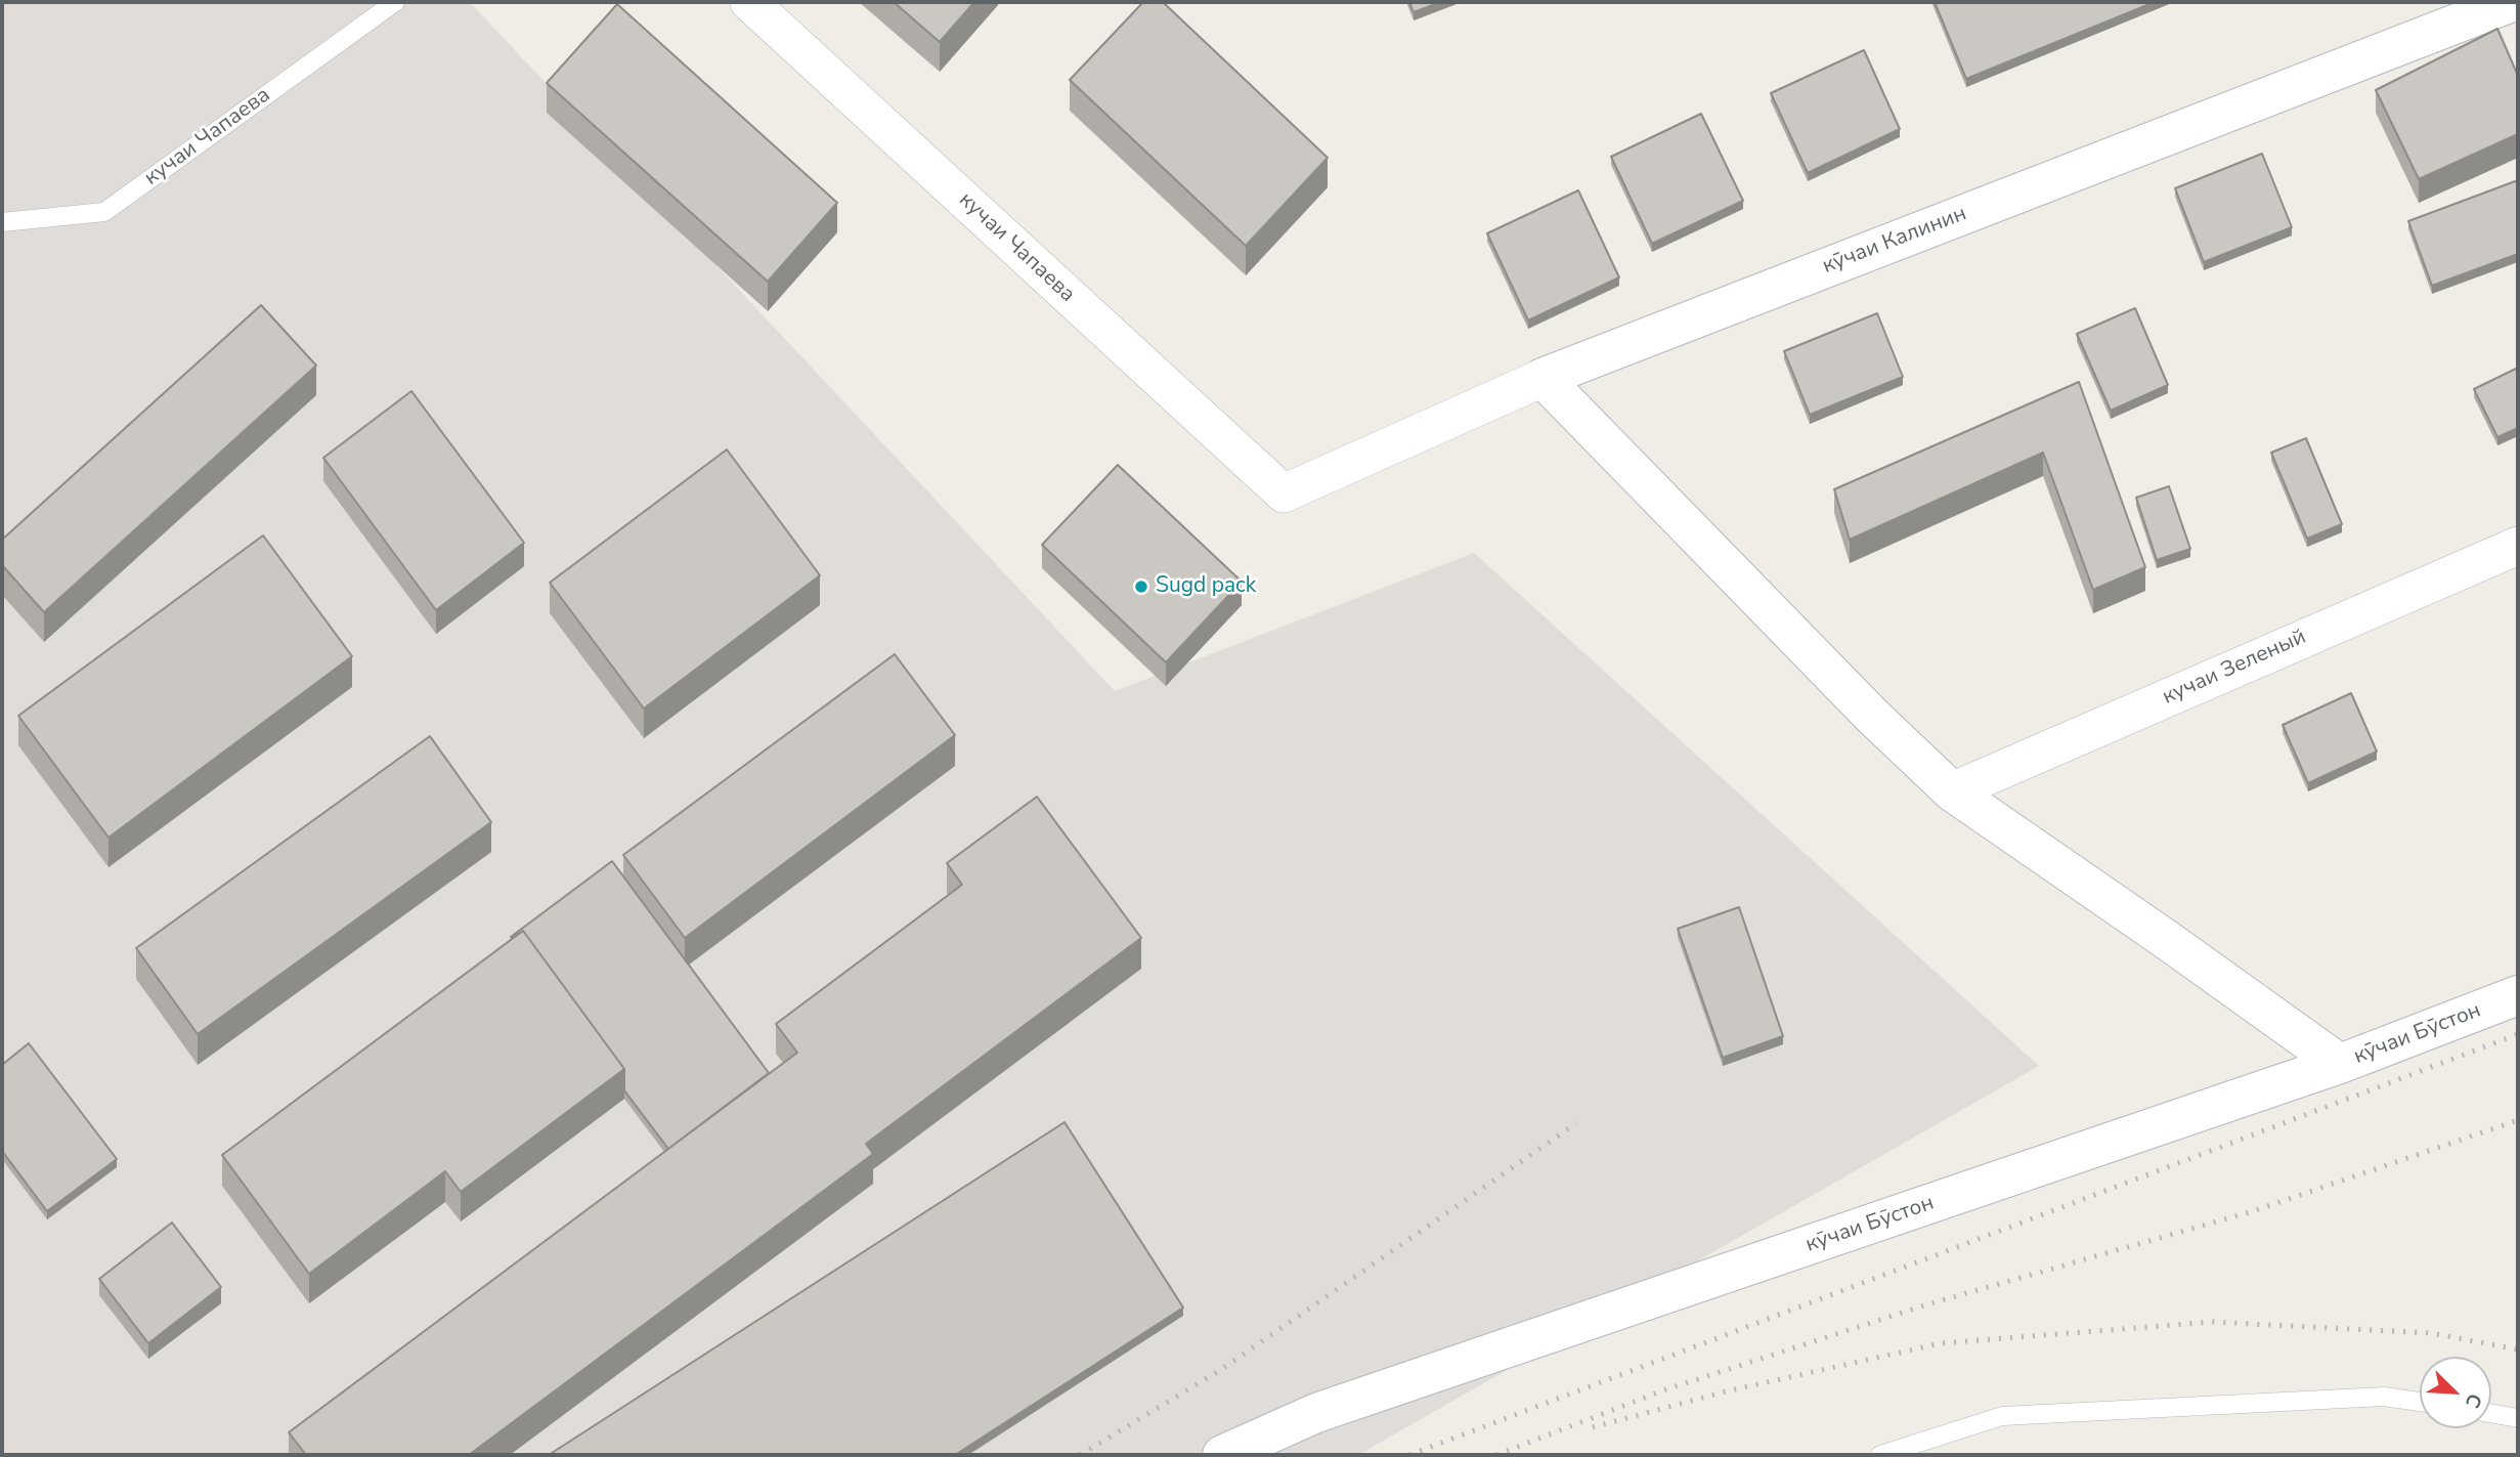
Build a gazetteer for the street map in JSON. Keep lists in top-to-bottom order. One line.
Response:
{"streets":{"street":["кучаи Чапаева","кӯчаи Калинин","кучаи Зеленый","кӯчаи Бӯстон"]},"crossings":[["кучаи Чапаева","кӯчаи Калинин"]],"places":["Sugd pack"],"north":"bottom right"}
